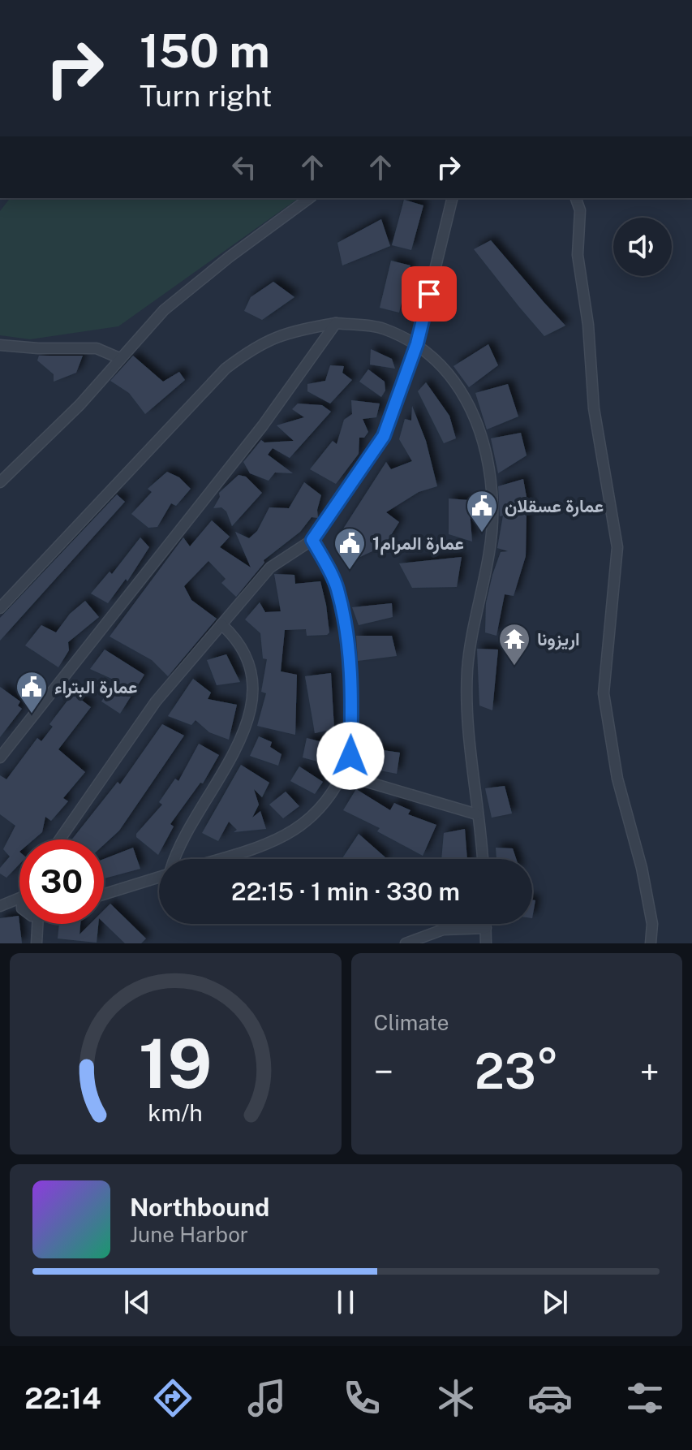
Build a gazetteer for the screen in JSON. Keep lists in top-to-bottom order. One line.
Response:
{"places":{"public building":["عمارة عسقلان","عمارة المرام1","عمارة البتراء"],"temple":["اريزونا"]},"page":{"turn":["150 m","Turn right"],"limit":"30","trip":"22:15 · 1 min · 330 m","tile":"Climate","heat":["−","23°","+"],"song":["Northbound","June Harbor"],"tabs":"22:14","gauge":["19","km/h"]}}
